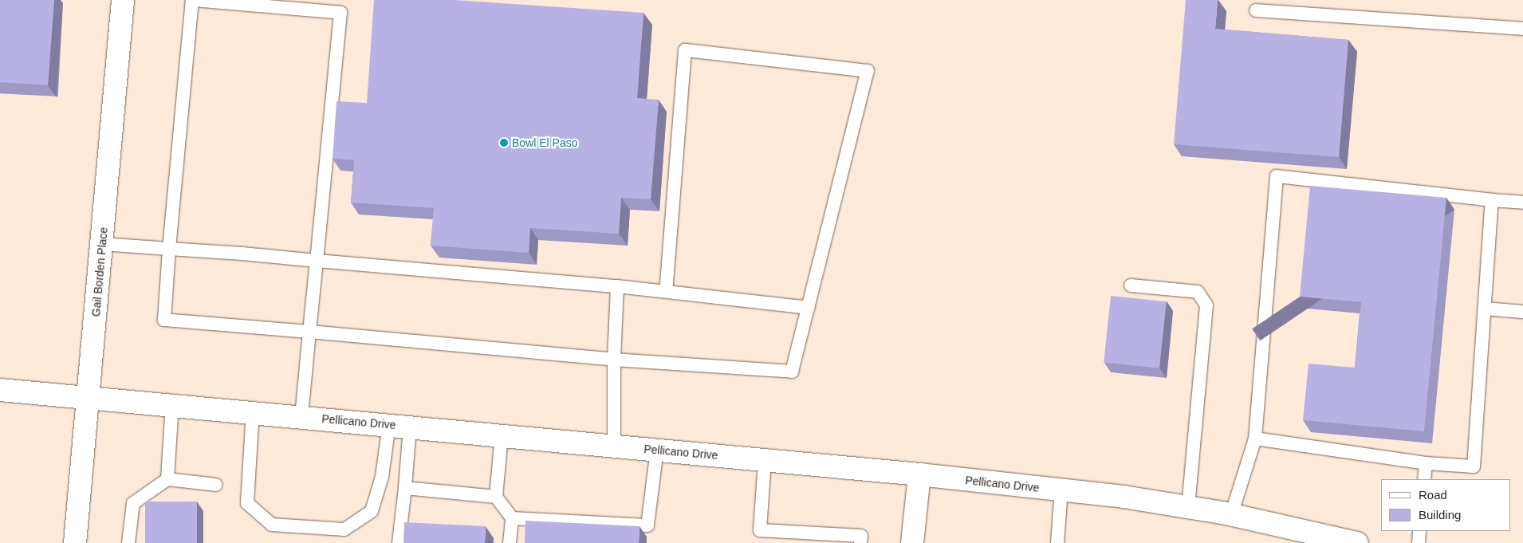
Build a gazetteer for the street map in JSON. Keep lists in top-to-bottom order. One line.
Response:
{"streets":{"street":["Gail Borden Place","Pellicano Drive"]},"crossings":[["Gail Borden Place","Pellicano Drive"]],"places":["Bowl El Paso"],"legend":["Road","Building"]}
